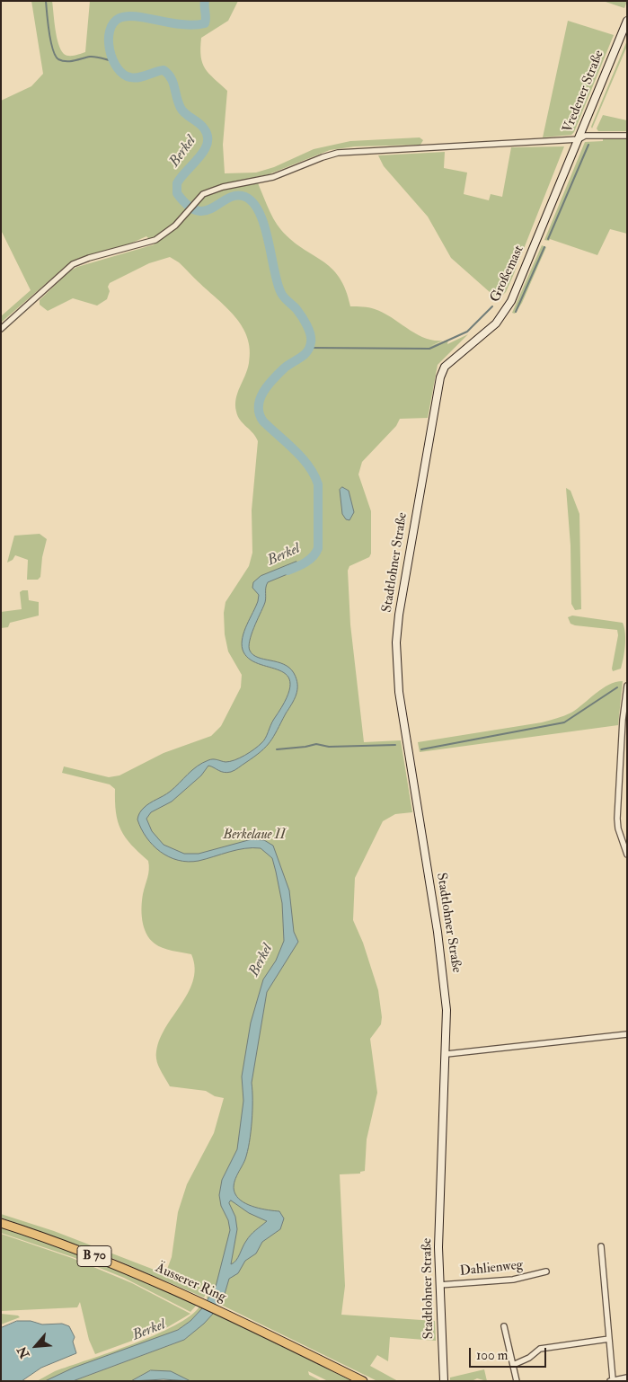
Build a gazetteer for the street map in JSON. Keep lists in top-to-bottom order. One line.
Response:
{"streets":{"main road":["B 70","Äusserer Ring"],"street":["Vredener Straße","Großemast","Stadtlohner Straße","Dahlienweg"]},"crossings":[["Vredener Straße","Großemast"],["Großemast","Stadtlohner Straße"],["Stadtlohner Straße","Dahlienweg"]],"water":["Berkel"],"parks":["Berkelaue II"],"scale_bar":"100 m","north":"bottom left"}
